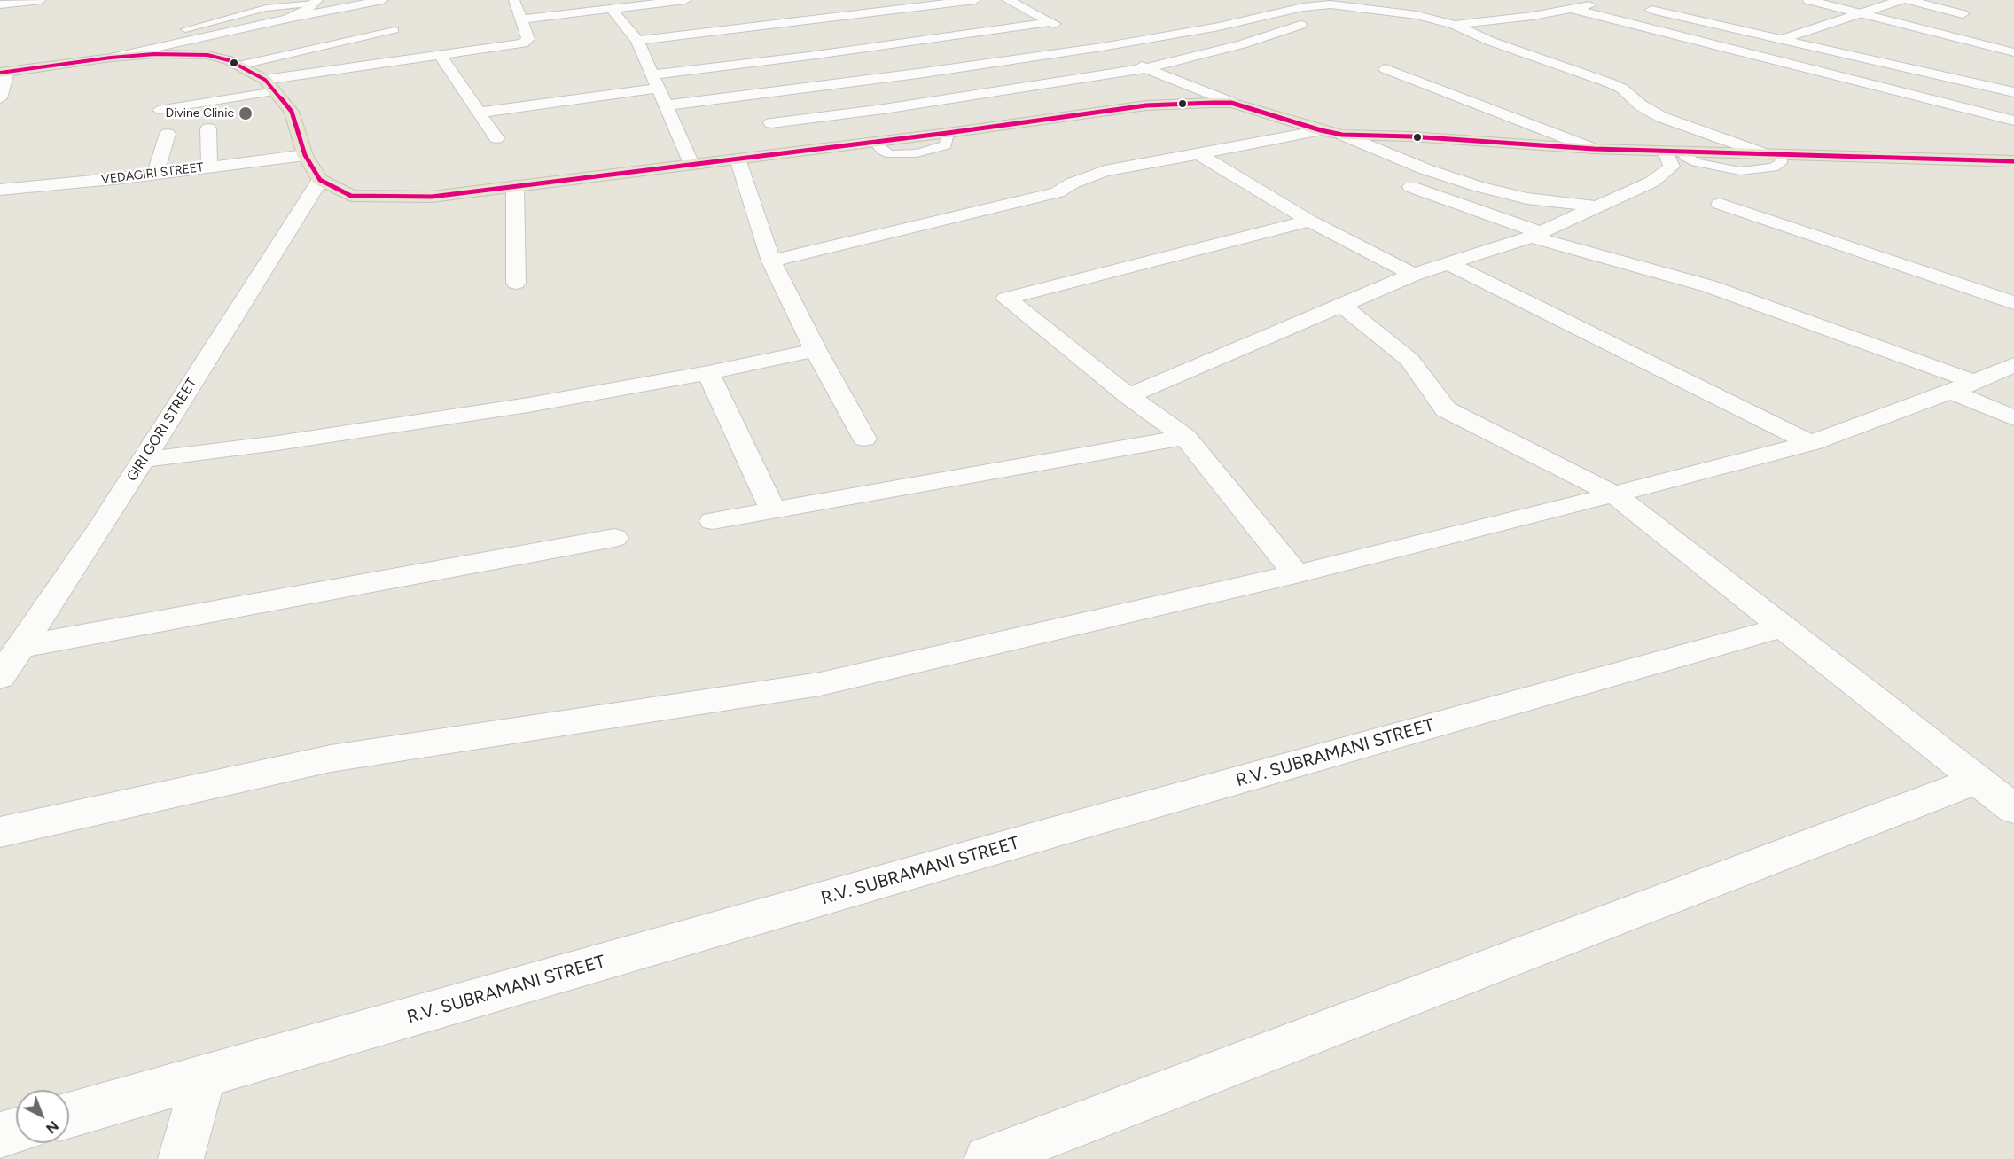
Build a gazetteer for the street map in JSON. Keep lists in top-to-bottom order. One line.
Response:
{"streets":{"street":["VEDAGIRI STREET","GIRI GORI STREET","R.V. SUBRAMANI STREET"]},"places":["Divine Clinic"],"north":"bottom right"}
